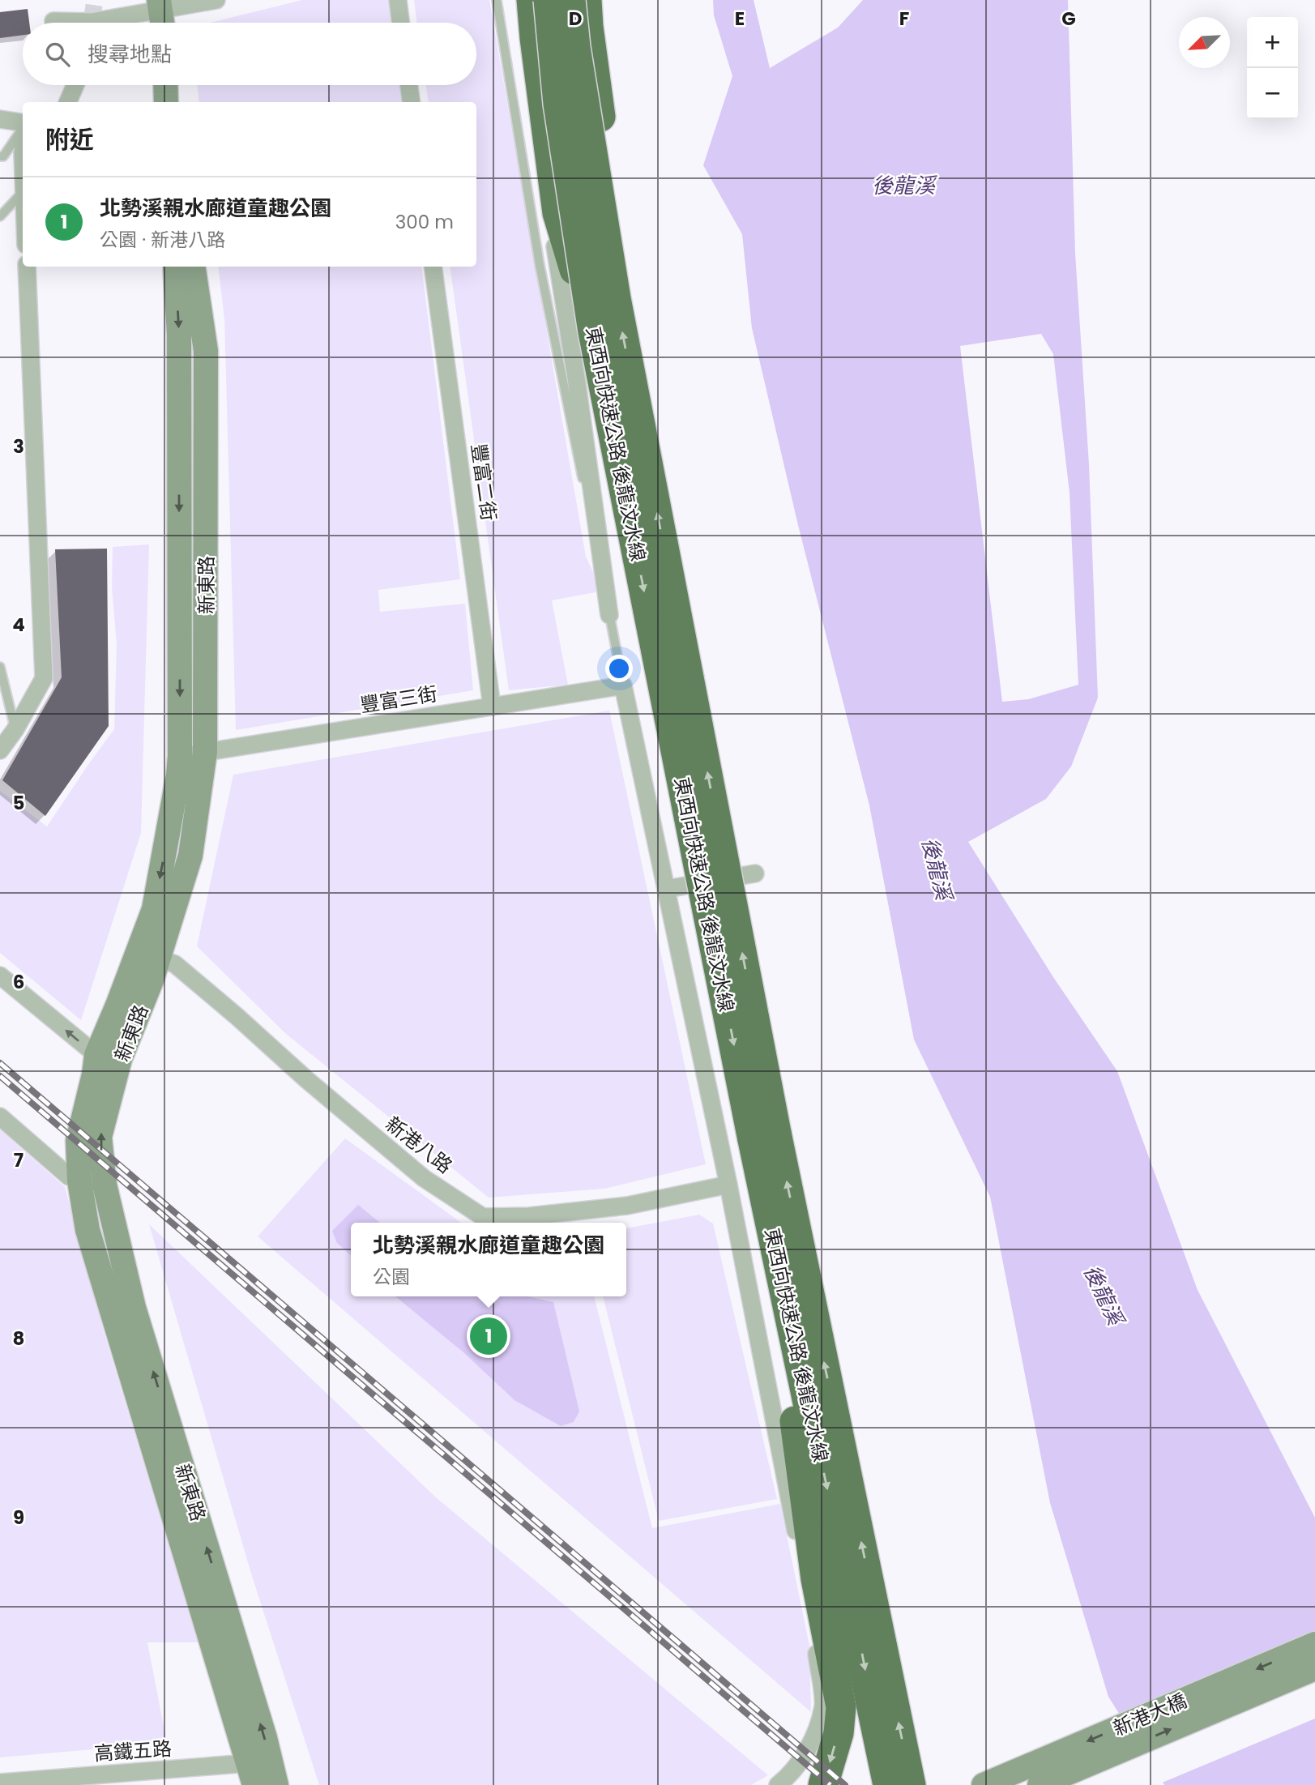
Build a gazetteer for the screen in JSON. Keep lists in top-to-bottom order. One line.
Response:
{"streets":{"highway":["東西向快速公路 後龍汶水線"],"main road":["新東路","新港大橋"],"street":["豐富二街","豐富三街","新港八路","高鐵五路"]},"crossings":[["豐富二街","豐富三街"],["新東路","豐富三街"],["新東路","新港八路"],["新東路","高鐵五路"]],"water":["後龍溪"],"north":"bottom left","page":{"map_buttons":["+","−"],"search":"搜尋地點","heading":"附近","list":[{"mark":"1","name":"北勢溪親水廊道童趣公園","note":"公園 · 新港八路","value":"300 m"}],"popup":["北勢溪親水廊道童趣公園","公園"],"pins":"1"},"grid":{"columns":["D","E","F","G"],"rows":["3","4","5","6","7","8","9"]}}
